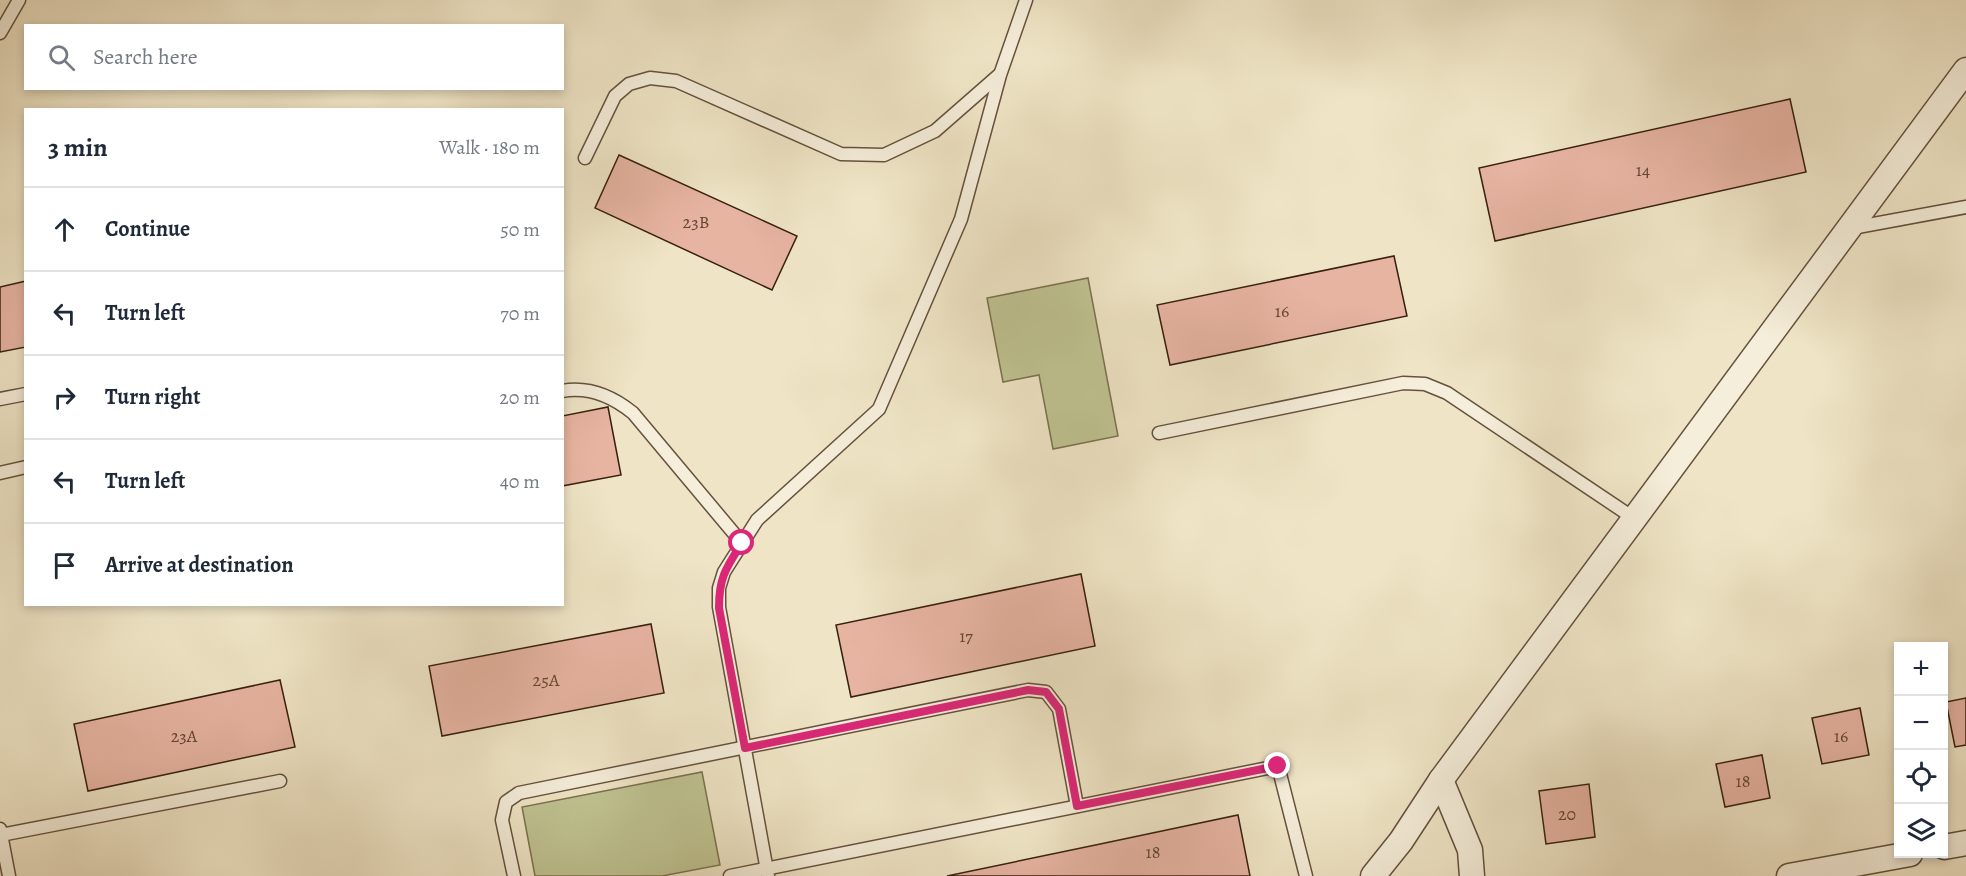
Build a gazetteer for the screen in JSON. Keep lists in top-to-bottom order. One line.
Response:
{"house_numbers":["14","23В","16","17","25А","23А","16","18","20","18"],"page":{"search":"Search here","heading":["3 min","Walk · 180 m"],"list":[["Continue","50 m"],["Turn left","70 m"],["Turn right","20 m"],["Turn left","40 m"],"Arrive at destination"],"map_buttons":["+","−"]}}
